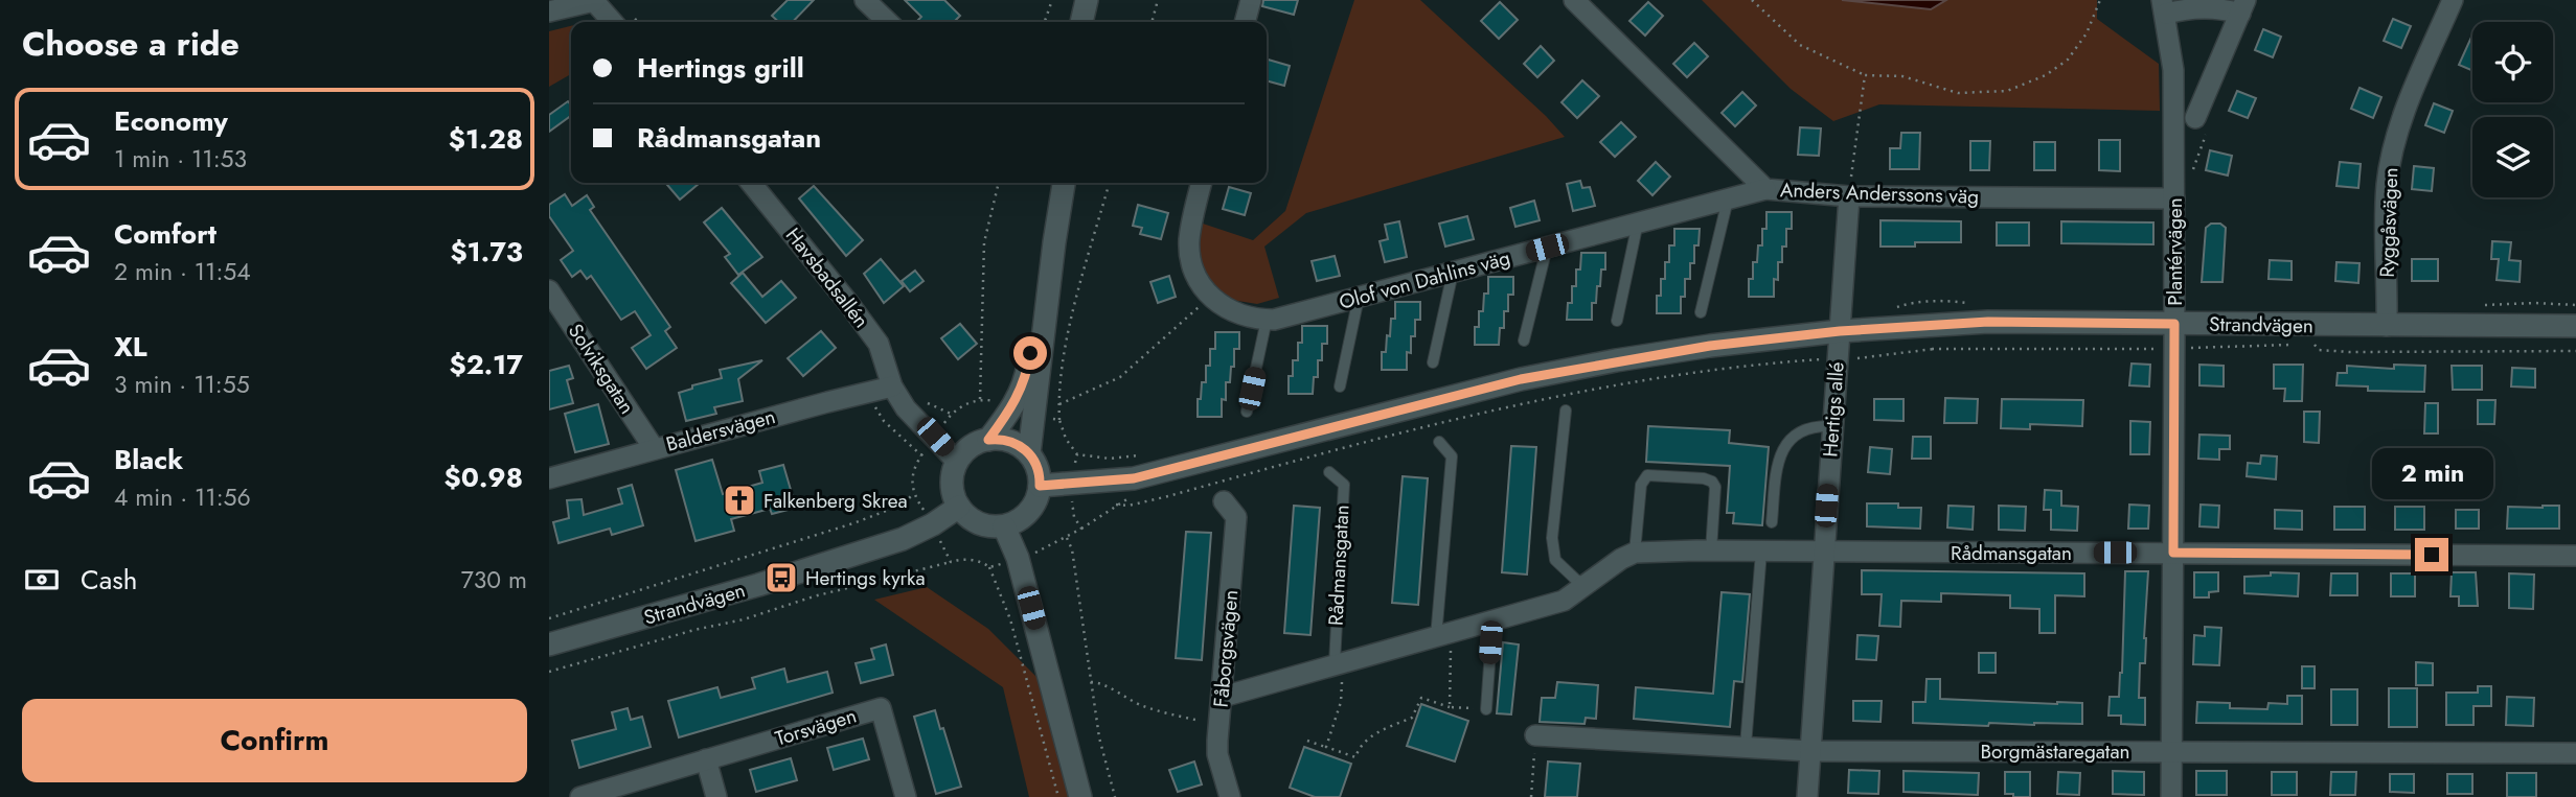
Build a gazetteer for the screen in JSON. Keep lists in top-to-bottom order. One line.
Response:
{"streets":{"street":["Anders Anderssons väg","Ryggåsvägen","Plantérvägen","Havsbadsallén","Olof von Dahlins väg","Strandvägen","Solviksgatan","Hertigs allé","Baldersvägen","Rådmansgatan","Fåborgsvägen","Torsvägen","Borgmästaregatan"]},"crossings":[["Anders Anderssons väg","Plantérvägen"],["Anders Anderssons väg","Olof von Dahlins väg"],["Anders Anderssons väg","Hertigs allé"],["Ryggåsvägen","Strandvägen"],["Plantérvägen","Strandvägen"],["Plantérvägen","Rådmansgatan"],["Plantérvägen","Borgmästaregatan"],["Havsbadsallén","Strandvägen"],["Havsbadsallén","Baldersvägen"],["Strandvägen","Hertigs allé"],["Solviksgatan","Baldersvägen"],["Hertigs allé","Rådmansgatan"],["Hertigs allé","Borgmästaregatan"]],"places":{"church":["Falkenberg Skrea"],"bus stop":["Hertings kyrka"]},"page":{"heading":"Choose a ride","banner":["Hertings grill","Rådmansgatan"],"list":[{"name":"Economy","note":"1 min · 11:53","value":"$1.28"},{"name":"Comfort","note":"2 min · 11:54","value":"$1.73"},{"name":"XL","note":"3 min · 11:55","value":"$2.17"},{"name":"Black","note":"4 min · 11:56","value":"$0.98"}],"bubble":"2 min","pay":["Cash","730 m"],"buttons":"Confirm"}}
